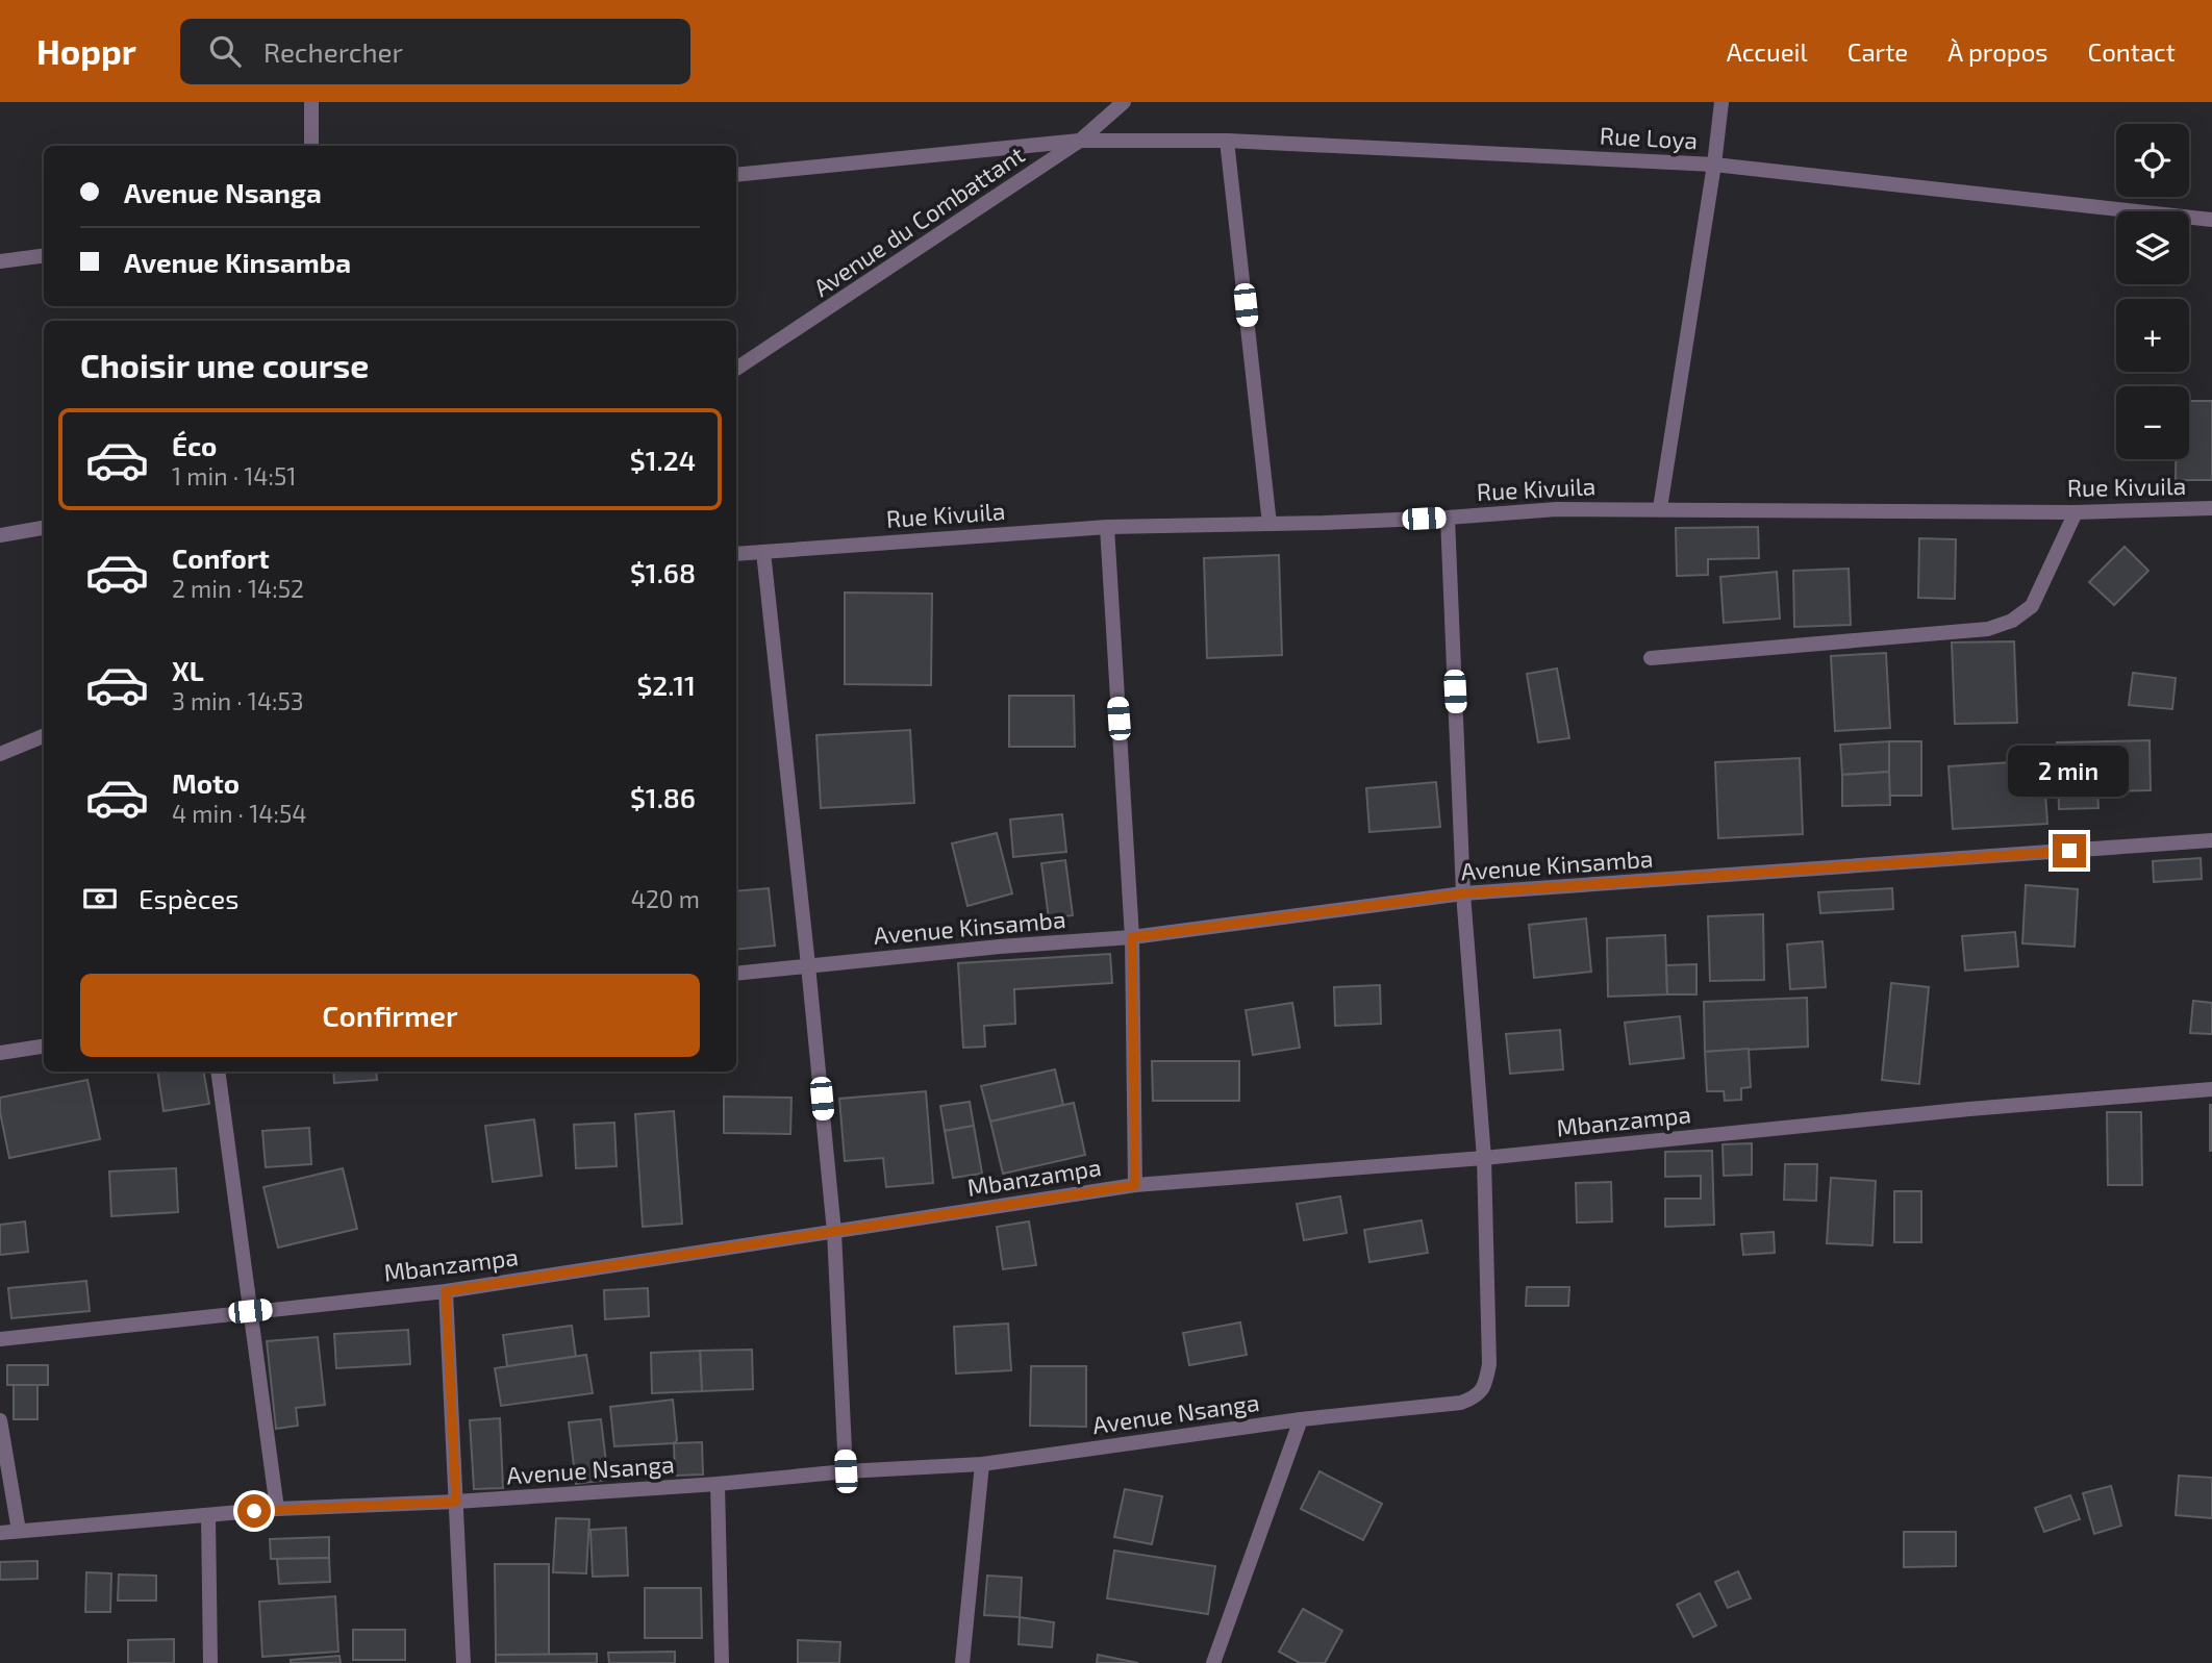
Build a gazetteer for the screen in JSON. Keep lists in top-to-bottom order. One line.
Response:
{"streets":{"street":["Rue Loya","Avenue du Combattant","Rue Kivuila","Avenue Kinsamba","Mbanzampa","Avenue Nsanga"]},"crossings":[["Rue Loya","Avenue du Combattant"],["Rue Kivuila","Avenue Nsanga"],["Avenue Kinsamba","Avenue Nsanga"],["Mbanzampa","Avenue Nsanga"]],"page":{"header":"Hoppr","search":"Rechercher","nav":["Accueil","Carte","À propos","Contact"],"map_buttons":["+","−"],"banner":["Avenue Nsanga","Avenue Kinsamba"],"heading":"Choisir une course","list":[{"name":"Éco","note":"1 min · 14:51","value":"$1.24"},{"name":"Confort","note":"2 min · 14:52","value":"$1.68"},{"name":"XL","note":"3 min · 14:53","value":"$2.11"},{"name":"Moto","note":"4 min · 14:54","value":"$1.86"}],"bubble":"2 min","pay":["Espèces","420 m"],"buttons":"Confirmer"}}
